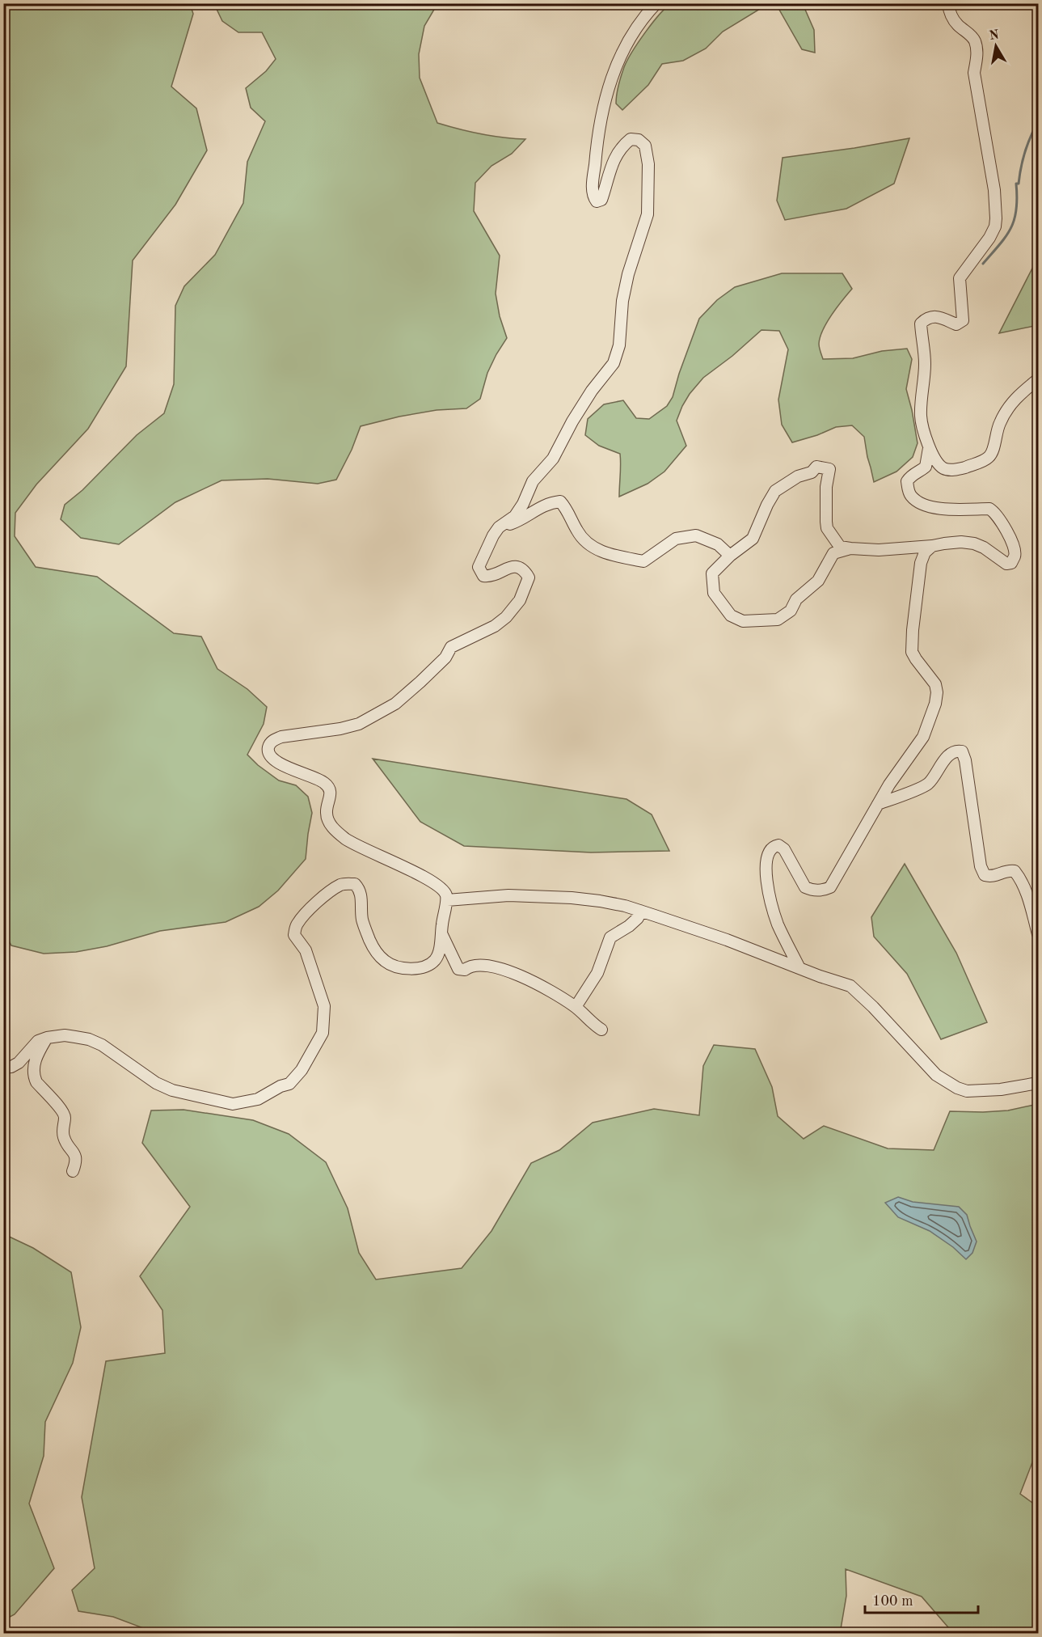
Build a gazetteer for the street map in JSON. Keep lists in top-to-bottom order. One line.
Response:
{"scale_bar":"100 m","north":"top"}
